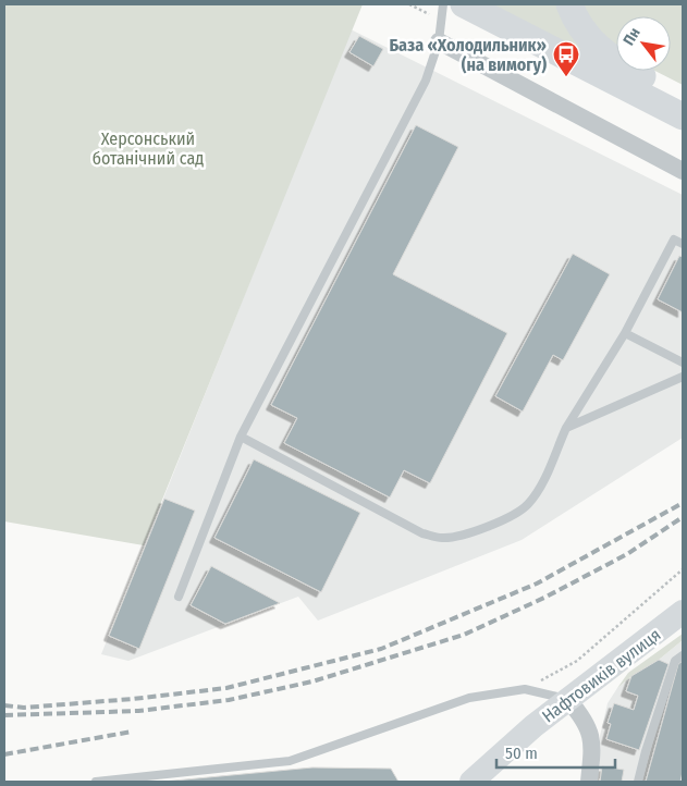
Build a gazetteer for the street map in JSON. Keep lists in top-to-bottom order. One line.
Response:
{"streets":{"street":["Нафтовиків вулиця"]},"parks":["Херсонський ботанічний сад"],"places":{"bus stop":["База «Холодильник» (на вимогу)"]},"scale_bar":"50 m","north":"top left"}
